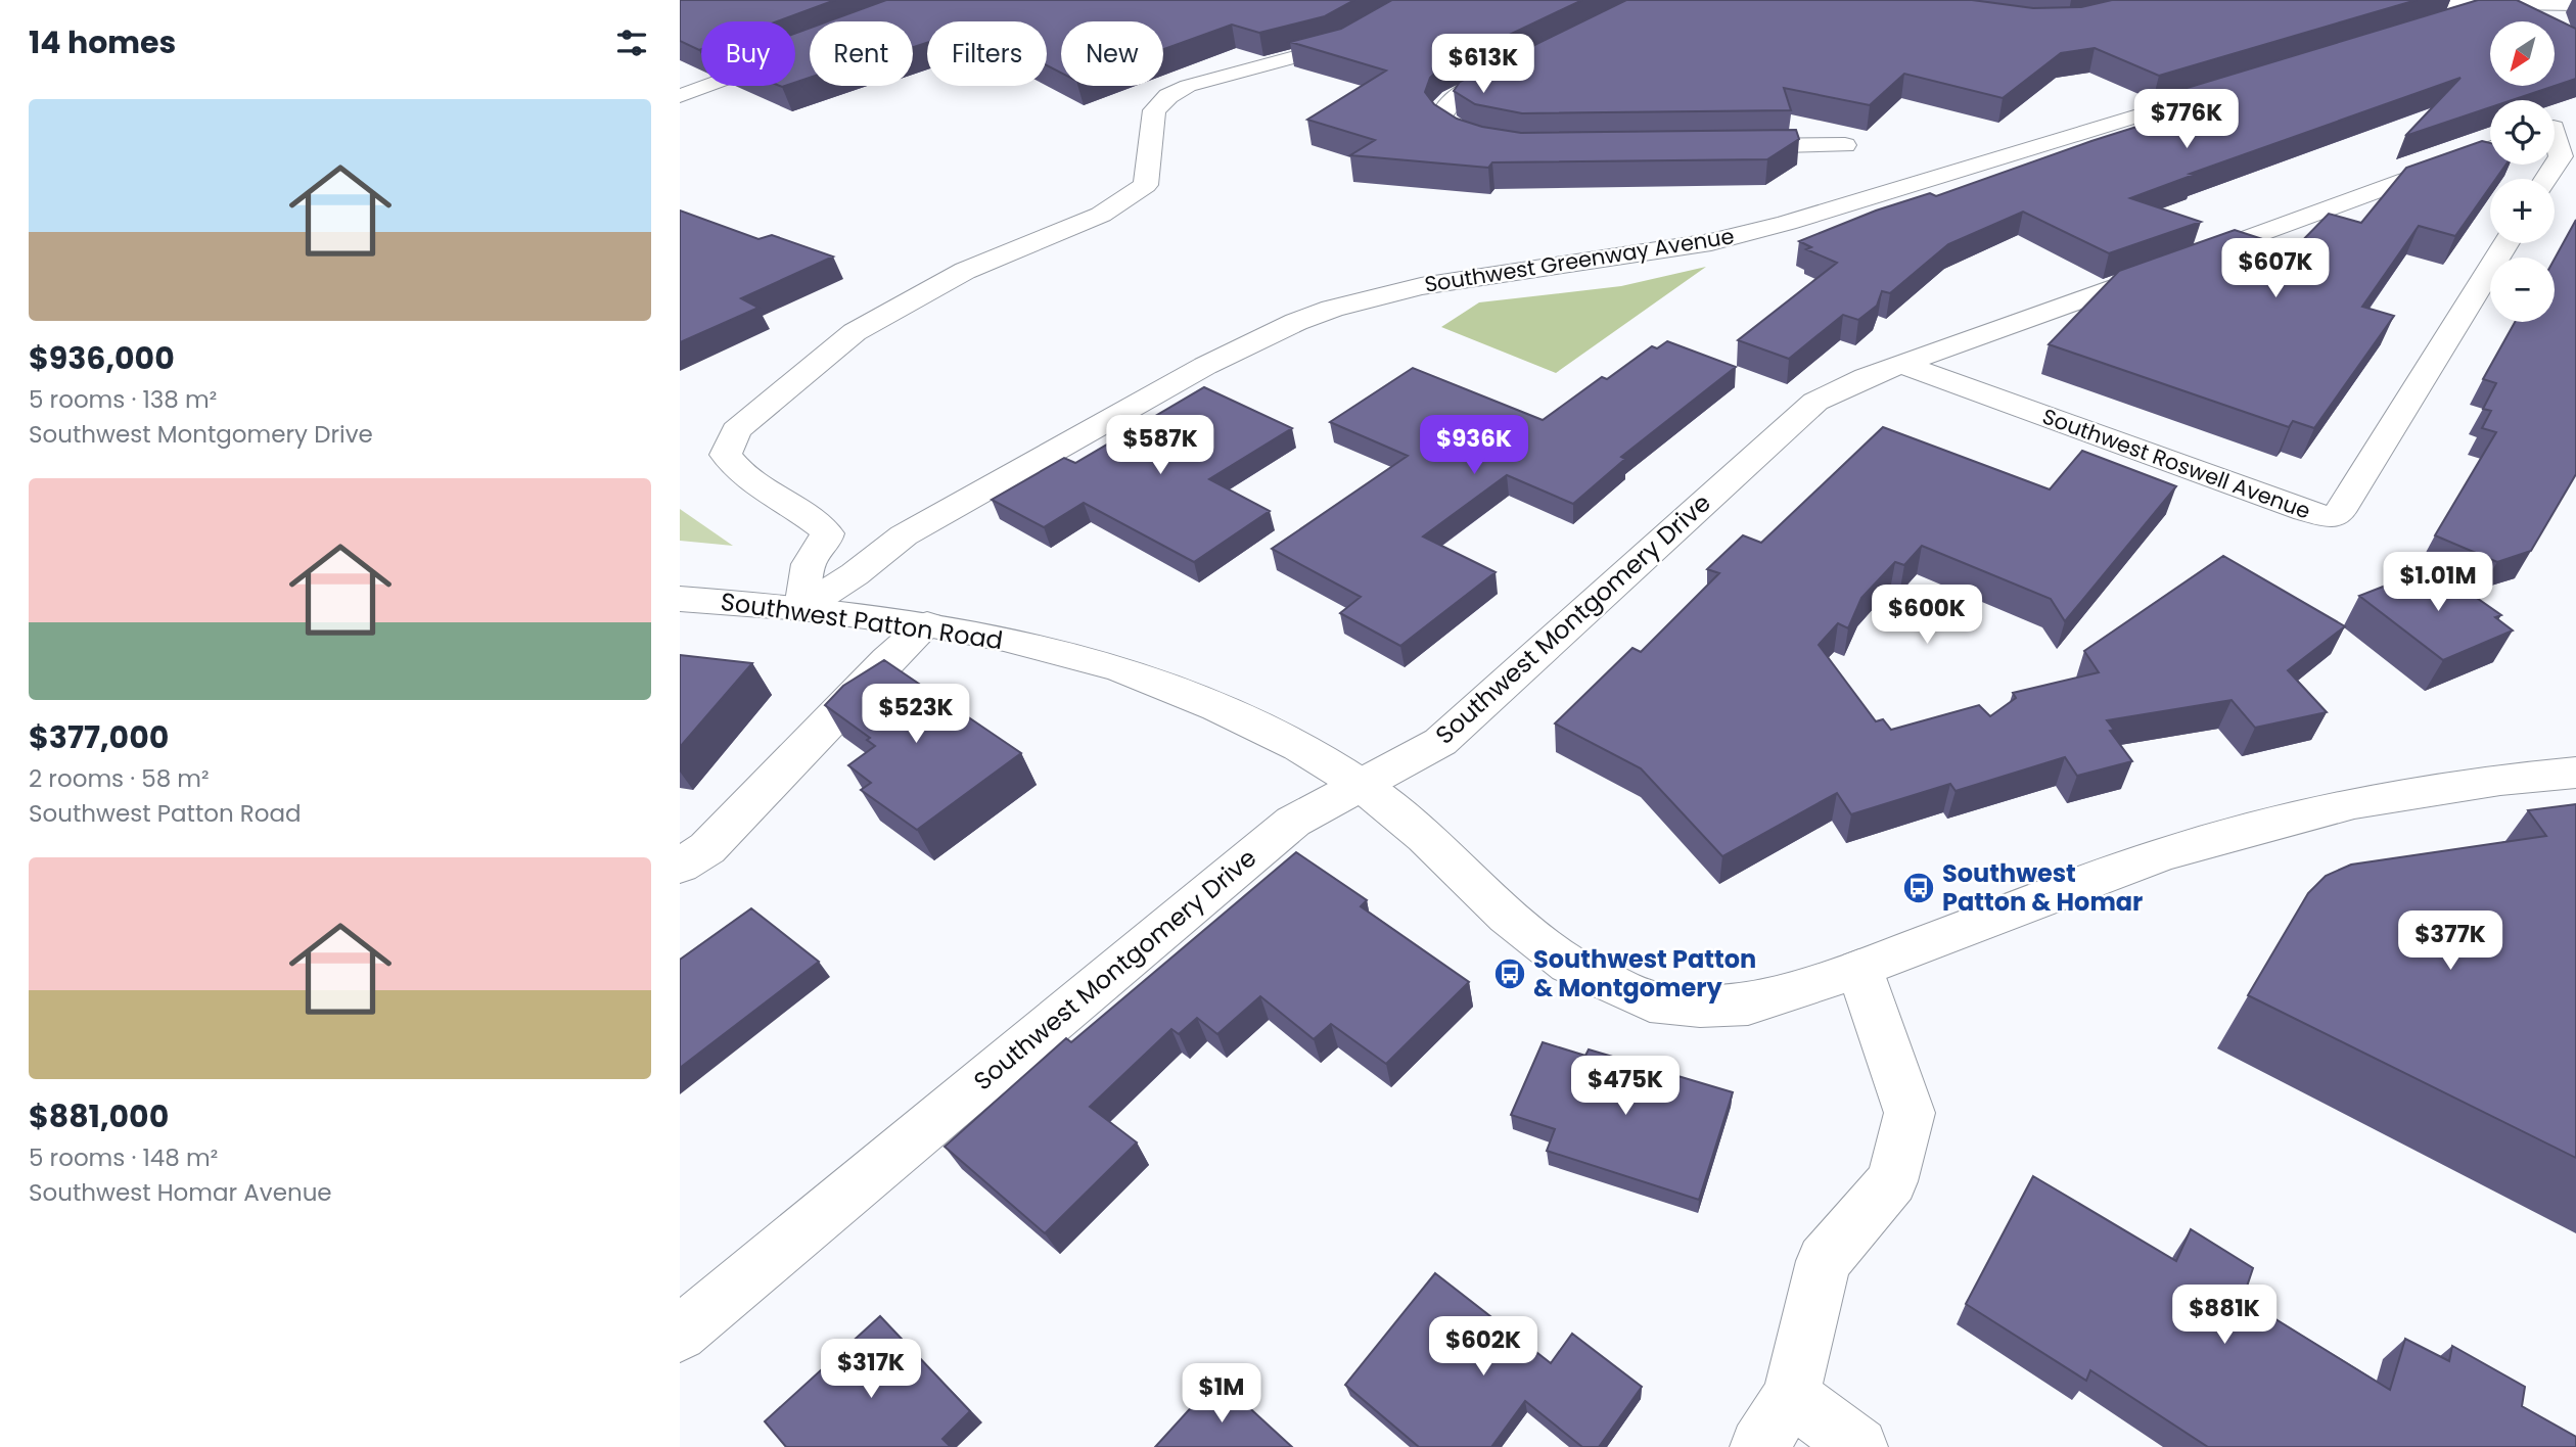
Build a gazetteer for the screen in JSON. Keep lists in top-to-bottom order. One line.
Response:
{"streets":{"street":["Southwest Greenway Avenue","Southwest Roswell Avenue","Southwest Montgomery Drive","Southwest Patton Road"]},"crossings":[["Southwest Greenway Avenue","Southwest Patton Road"],["Southwest Roswell Avenue","Southwest Montgomery Drive"],["Southwest Montgomery Drive","Southwest Patton Road"]],"places":{"bus stop":["Southwest Patton & Homar","Southwest Patton & Montgomery"]},"north":"bottom left","page":{"heading":"14 homes","map_buttons":["+","−"],"chip":["Buy","Rent","Filters","New"],"price":["$613K","$776K","$607K","$587K","$936K","$1.01M","$600K","$523K","$377K","$475K","$881K","$602K","$317K","$1M"],"list":[{"name":"$936,000","note":"5 rooms · 138 m² · Southwest Montgomery Drive"},{"name":"$377,000","note":"2 rooms · 58 m² · Southwest Patton Road"},{"name":"$881,000","note":"5 rooms · 148 m² · Southwest Homar Avenue"}]}}
